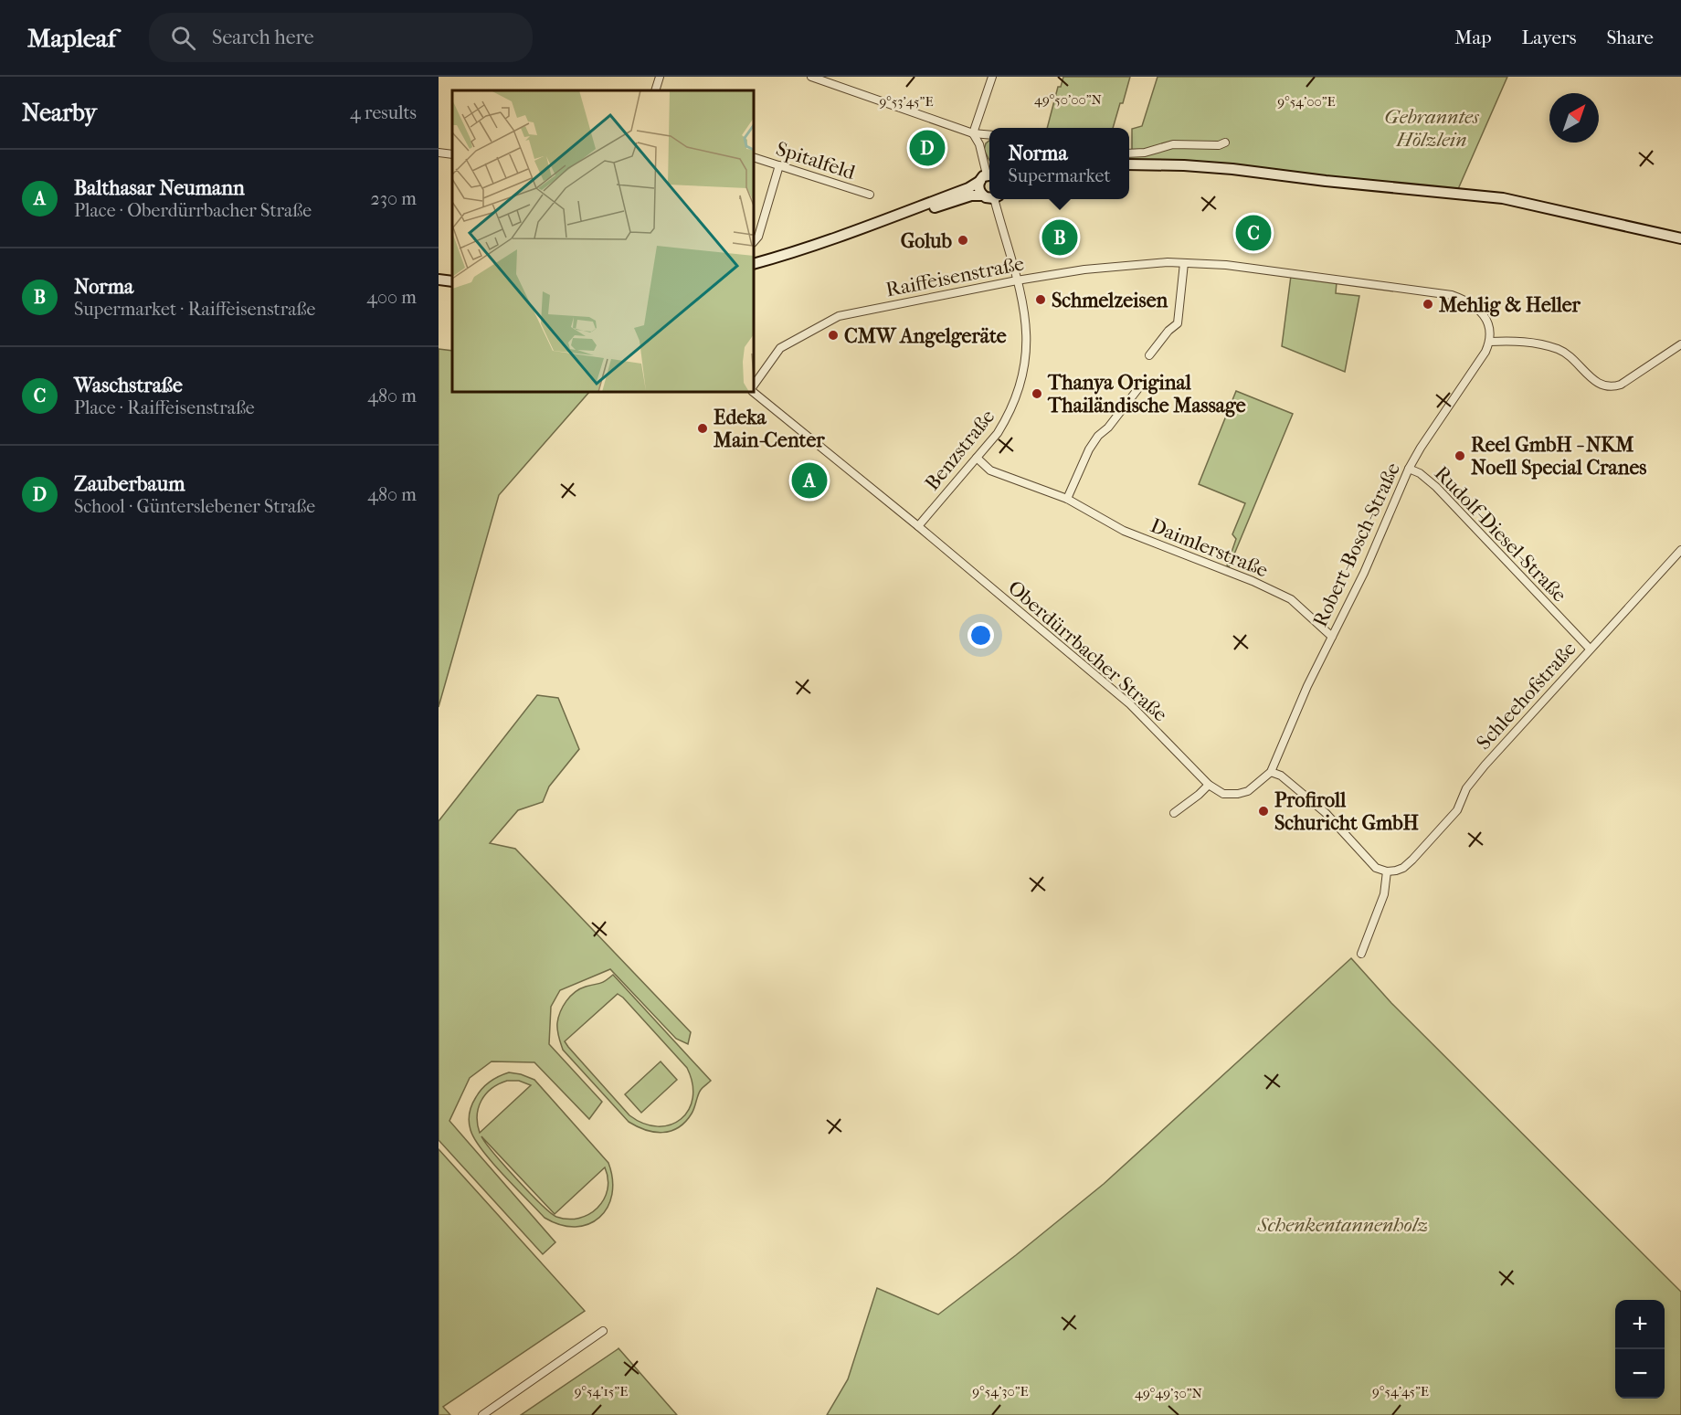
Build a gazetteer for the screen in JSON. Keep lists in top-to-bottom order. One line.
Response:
{"streets":{"street":["Spitalfeld","Raiffeisenstraße","Benzstraße","Rudolf-Diesel-Straße","Robert-Bosch-Straße","Daimlerstraße","Oberdürrbacher Straße","Schleehofstraße"]},"crossings":[["Raiffeisenstraße","Benzstraße"],["Raiffeisenstraße","Robert-Bosch-Straße"],["Benzstraße","Daimlerstraße"],["Benzstraße","Oberdürrbacher Straße"],["Rudolf-Diesel-Straße","Robert-Bosch-Straße"],["Rudolf-Diesel-Straße","Schleehofstraße"],["Robert-Bosch-Straße","Daimlerstraße"],["Robert-Bosch-Straße","Oberdürrbacher Straße"]],"parks":["Gebranntes Hölzlein","Schenkentannenholz"],"places":["Golub","Schmelzeisen","Mehlig & Heller","CMW Angelgeräte","Thanya Original Thailändische Massage","Edeka Main-Center","Reel GmbH - NKM Noell Special Cranes","Profiroll Schuricht GmbH"],"north":"top right","page":{"header":"Mapleaf","search":"Search here","nav":["Map","Layers","Share"],"heading":["Nearby","4 results"],"popup":["Norma","Supermarket"],"pins":["D","C","B","A"],"list":[{"mark":"A","name":"Balthasar Neumann","note":"Place · Oberdürrbacher Straße","value":"230 m"},{"mark":"B","name":"Norma","note":"Supermarket · Raiffeisenstraße","value":"400 m"},{"mark":"C","name":"Waschstraße","note":"Place · Raiffeisenstraße","value":"480 m"},{"mark":"D","name":"Zauberbaum","note":"School · Günterslebener Straße","value":"480 m"}],"map_buttons":["+","−"]},"coordinates":["49°50'00\"N","9°53'45\"E","9°54'00\"E","9°54'15\"E","9°54'30\"E","9°54'45\"E","49°49'30\"N"]}
